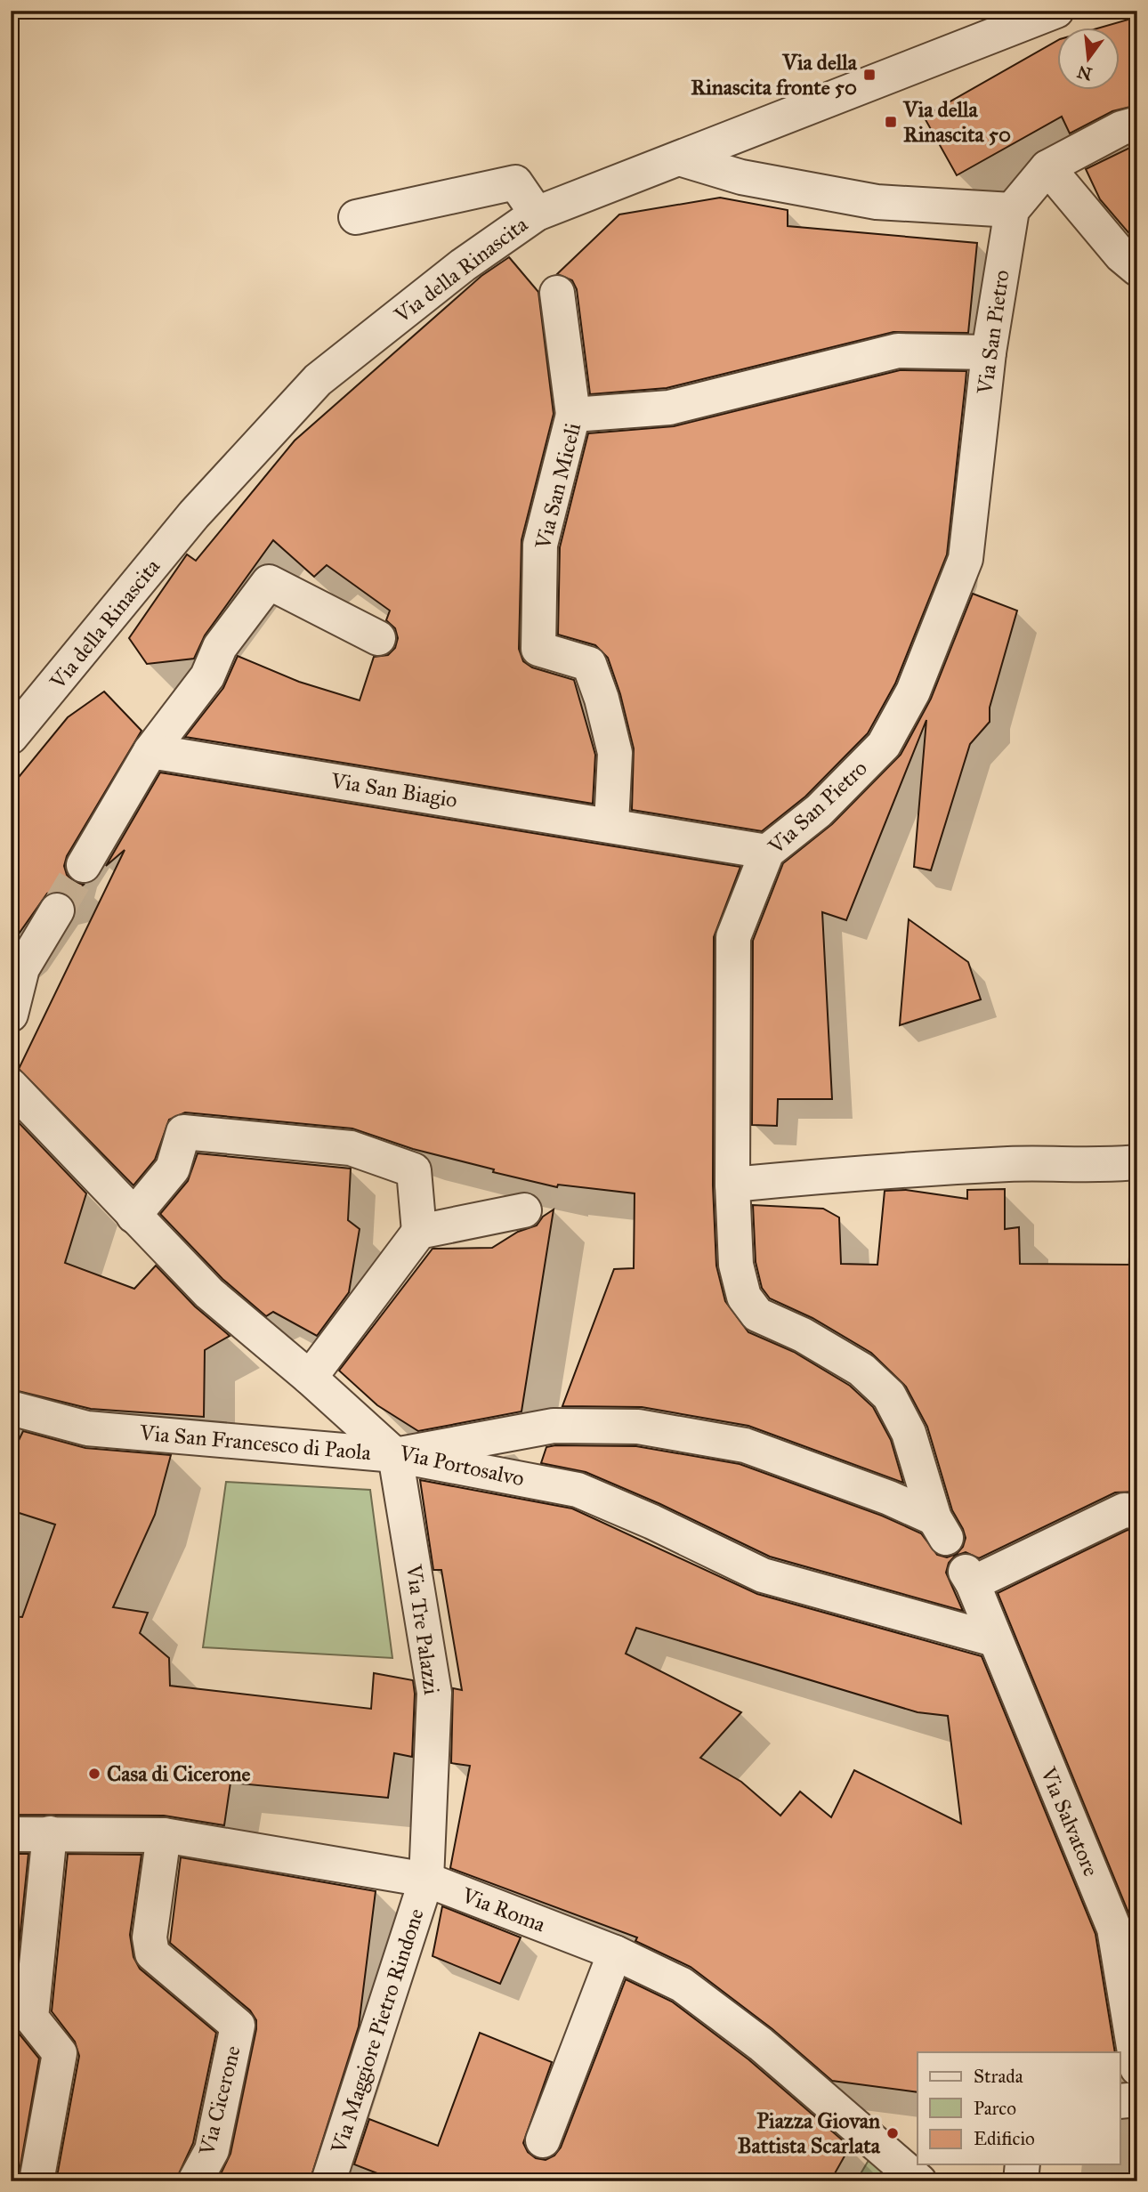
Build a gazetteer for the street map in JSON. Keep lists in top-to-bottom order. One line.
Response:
{"streets":{"street":["Via della Rinascita","Via San Pietro","Via San Miceli","Via San Biagio","Via San Francesco di Paola","Via Portosalvo","Via Tre Palazzi","Via Salvatore","Via Roma","Via Maggiore Pietro Rindone","Via Cicerone"]},"crossings":[["Via San Pietro","Via San Miceli"],["Via San Pietro","Via San Biagio"],["Via San Pietro","Via San Francesco di Paola"],["Via San Miceli","Via San Biagio"],["Via San Francesco di Paola","Via Portosalvo"],["Via San Francesco di Paola","Via Tre Palazzi"],["Via Portosalvo","Via Tre Palazzi"],["Via Portosalvo","Via Salvatore"],["Via Tre Palazzi","Via Roma"],["Via Tre Palazzi","Via Maggiore Pietro Rindone"],["Via Roma","Via Maggiore Pietro Rindone"],["Via Roma","Via Cicerone"]],"places":{"transit":["Via della Rinascita fronte 50","Via della Rinascita 50"],"other":["Casa di Cicerone","Piazza Giovan Battista Scarlata"]},"legend":["Strada","Parco","Edificio"],"north":"bottom"}
